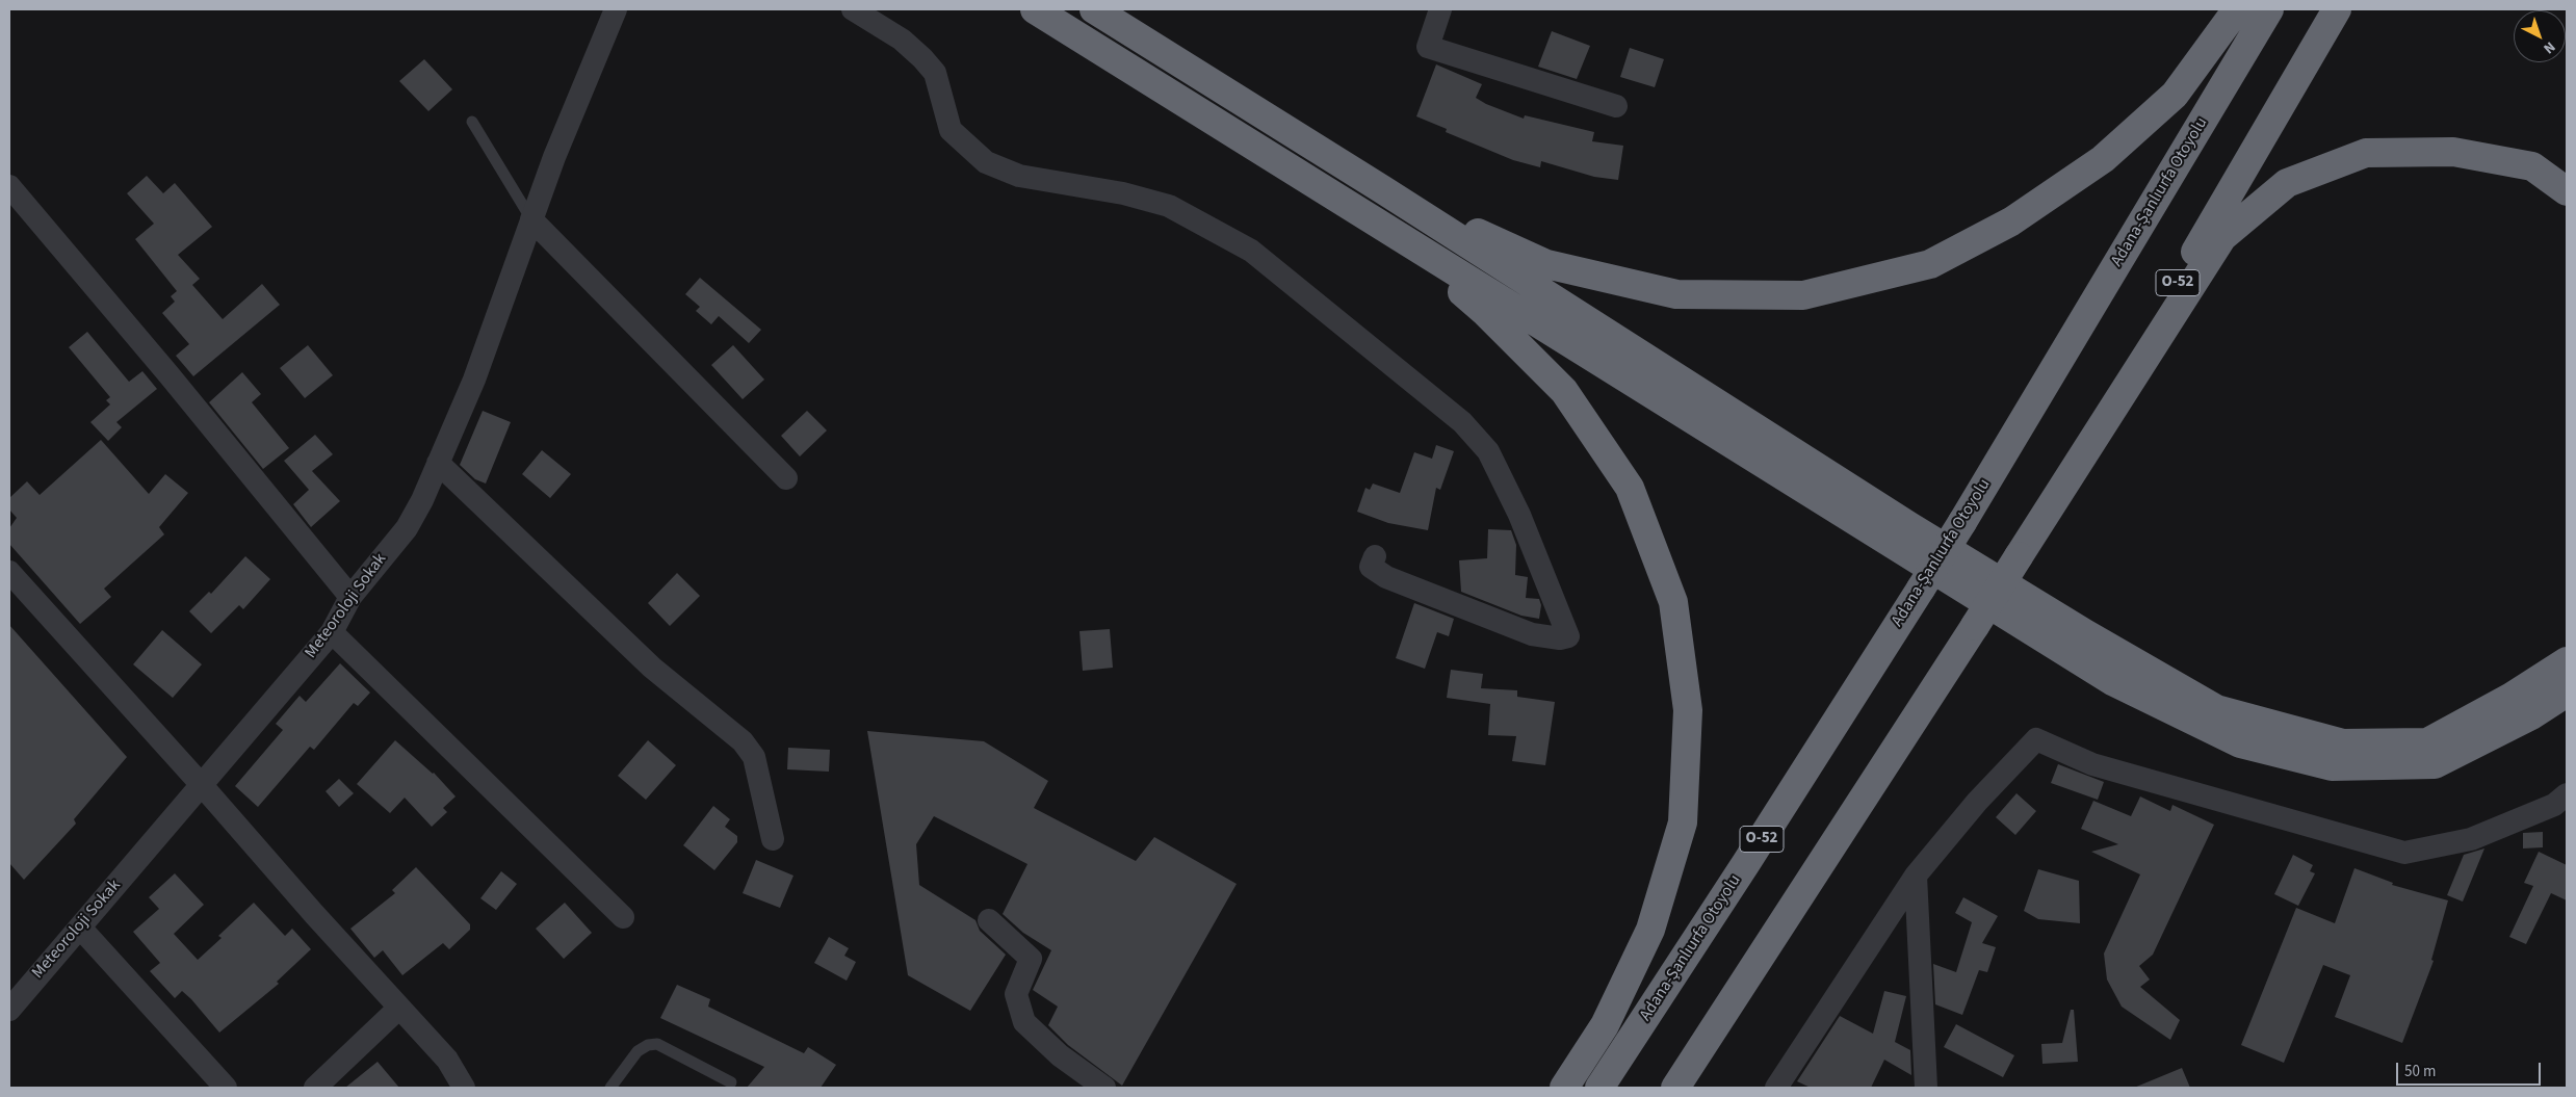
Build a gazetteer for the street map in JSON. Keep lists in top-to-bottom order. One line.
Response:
{"streets":{"highway":["Adana-Şanlıurfa Otoyolu","O-52"],"street":["Meteoroloji Sokak"]},"scale_bar":"50 m","north":"bottom right"}
